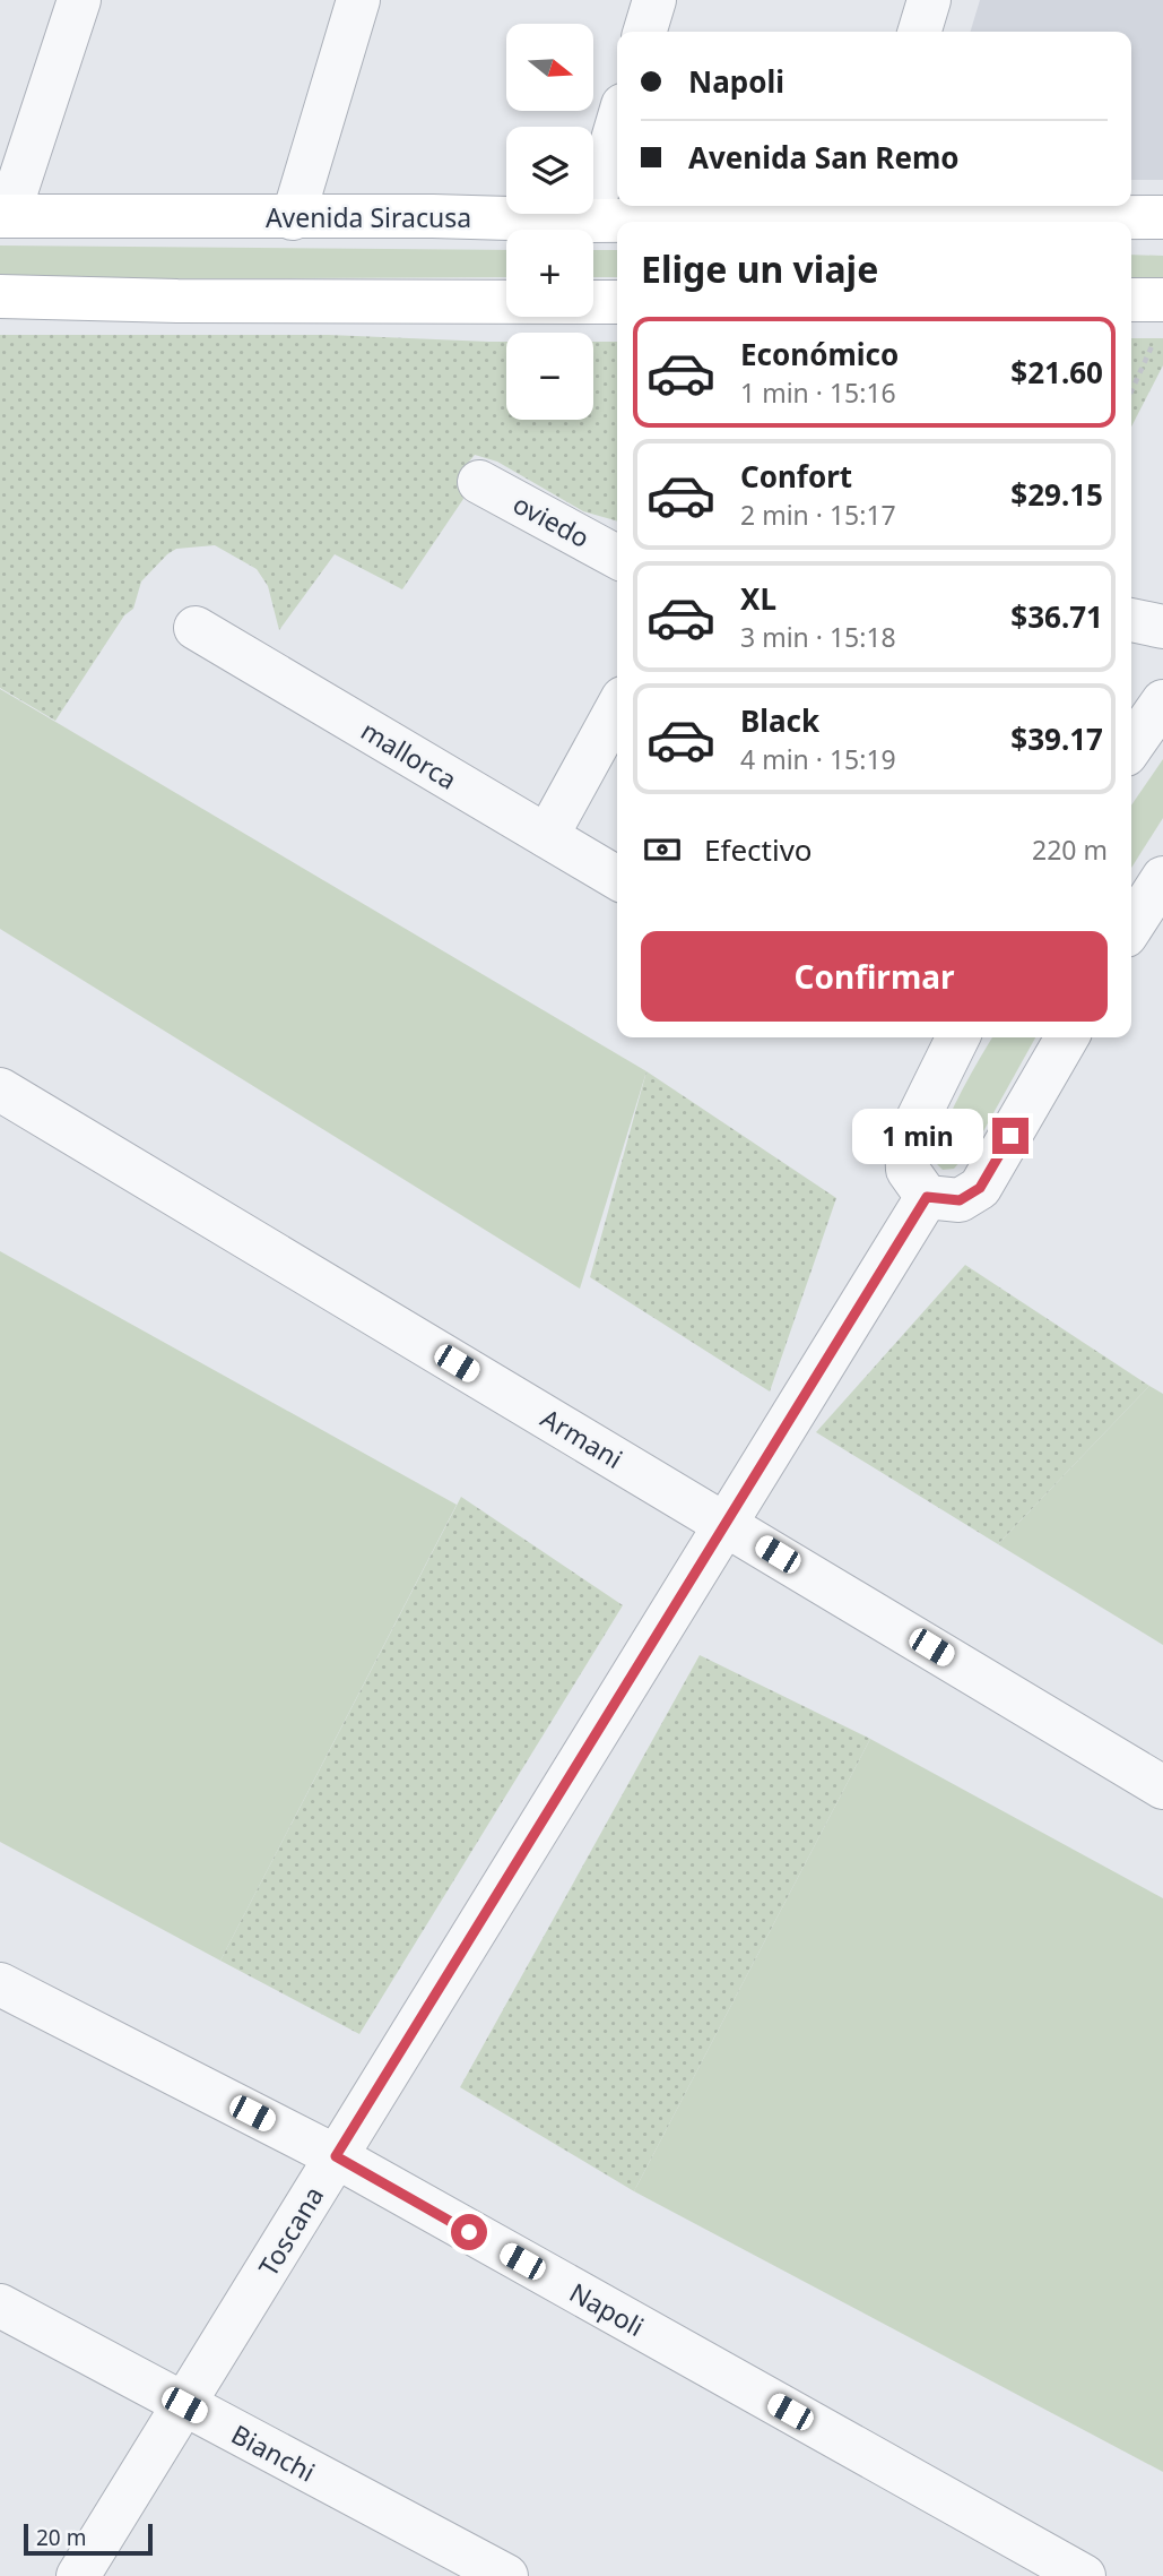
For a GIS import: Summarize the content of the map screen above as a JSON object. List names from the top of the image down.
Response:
{
  "streets": {
    "street": [
      "Avenida Siracusa",
      "oviedo",
      "mallorca",
      "Armani",
      "Toscana",
      "Napoli",
      "Bianchi"
    ]
  },
  "crossings": [
    ["Armani", "Toscana"],
    ["Toscana", "Napoli"],
    ["Toscana", "Bianchi"]
  ],
  "scale_bar": "20 m",
  "north": "right",
  "page": {
    "map_buttons": ["+", "−"],
    "banner": ["Napoli", "Avenida San Remo"],
    "heading": "Elige un viaje",
    "list": [
      {
        "name": "Económico",
        "note": "1 min · 15:16",
        "value": "$21.60"
      },
      {
        "name": "Confort",
        "note": "2 min · 15:17",
        "value": "$29.15"
      },
      {
        "name": "XL",
        "note": "3 min · 15:18",
        "value": "$36.71"
      },
      {
        "name": "Black",
        "note": "4 min · 15:19",
        "value": "$39.17"
      }
    ],
    "pay": ["Efectivo", "220 m"],
    "buttons": "Confirmar",
    "bubble": "1 min",
    "scale": "20 m"
  }
}
